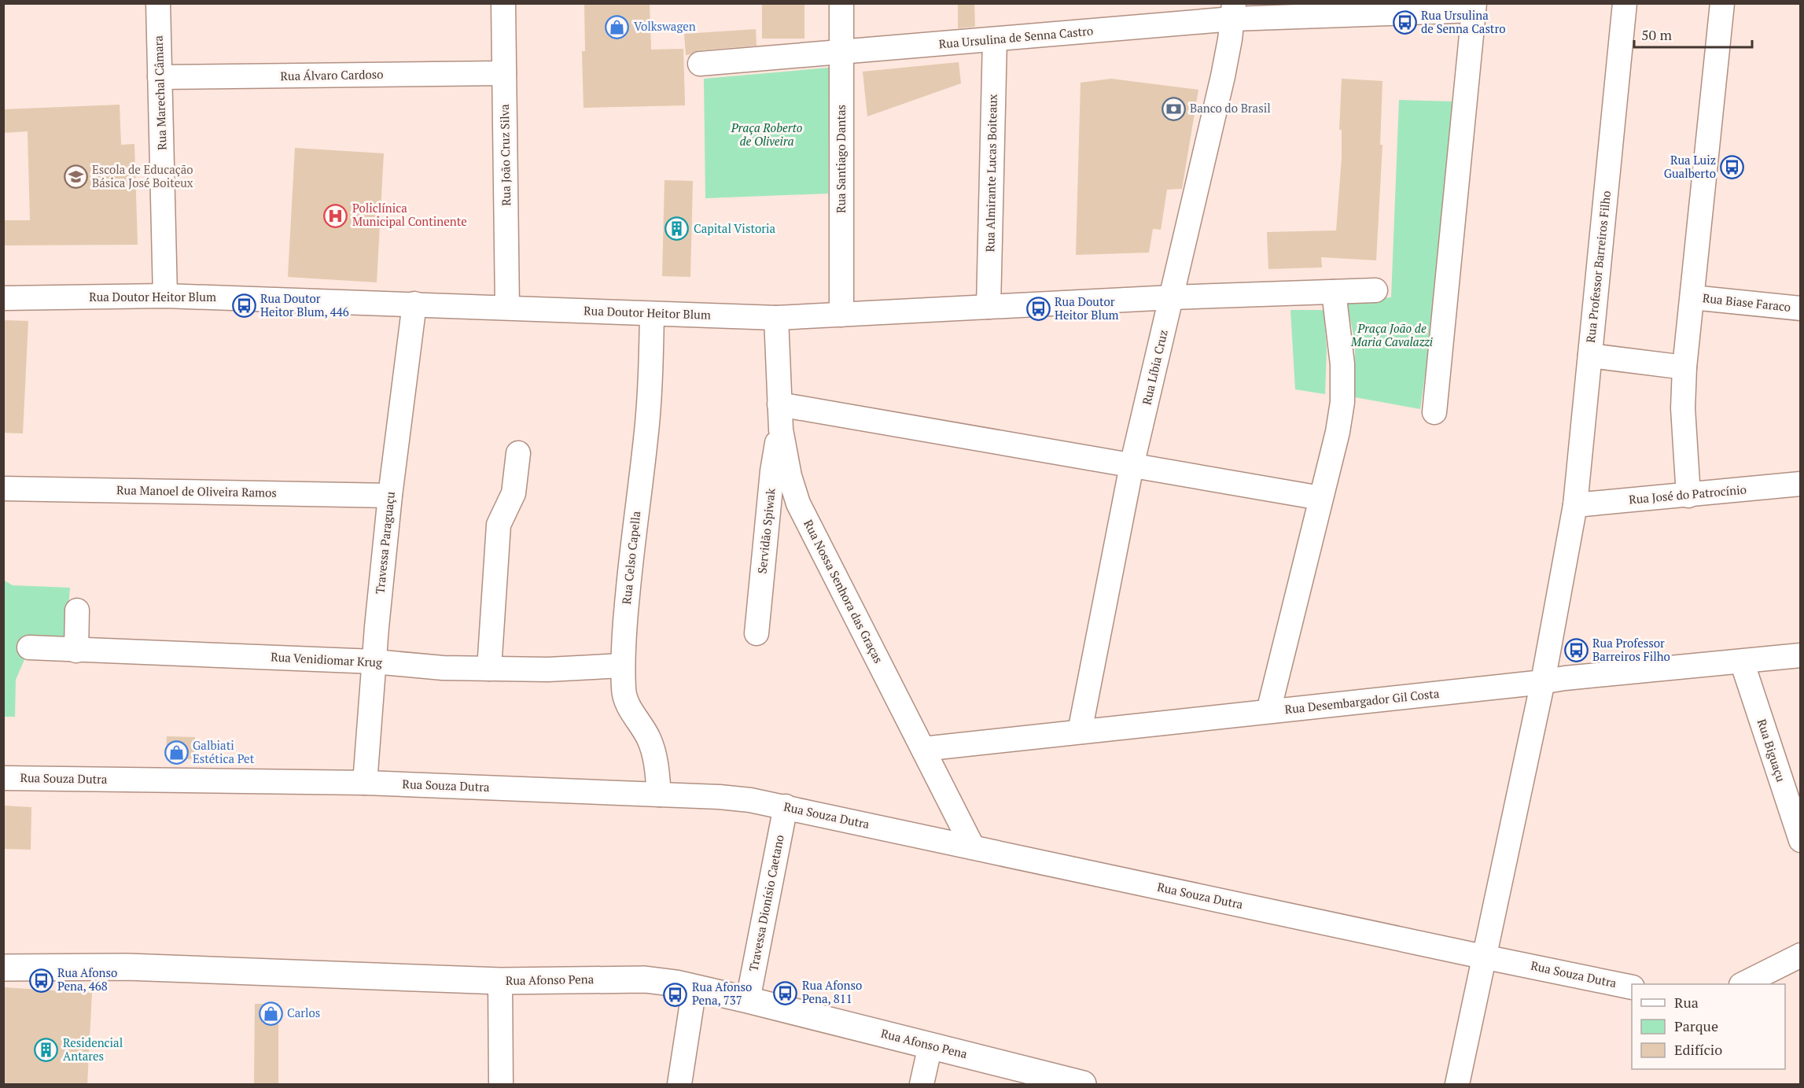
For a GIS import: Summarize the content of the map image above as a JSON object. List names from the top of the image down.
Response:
{
  "streets": {
    "main road": ["Rua Afonso Pena"],
    "street": [
      "Rua Ursulina de Senna Castro",
      "Rua Álvaro Cardoso",
      "Rua Marechal Câmara",
      "Rua João Cruz Silva",
      "Rua Santiago Dantas",
      "Rua Almirante Lucas Boiteaux",
      "Rua Professor Barreiros Filho",
      "Rua Doutor Heitor Blum",
      "Rua Biase Faraco",
      "Rua Líbia Cruz",
      "Rua Manoel de Oliveira Ramos",
      "Rua José do Patrocínio",
      "Servidão Spiwak",
      "Travessa Paraguaçu",
      "Rua Celso Capella",
      "Rua Nossa Senhora das Graças",
      "Rua Venidiomar Krug",
      "Rua Desembargador Gil Costa",
      "Rua Biguaçu",
      "Rua Souza Dutra",
      "Travessa Dionísio Caetano"
    ]
  },
  "crossings": [
    ["Rua Ursulina de Senna Castro", "Rua Santiago Dantas"],
    ["Rua Ursulina de Senna Castro", "Rua Almirante Lucas Boiteaux"],
    ["Rua Ursulina de Senna Castro", "Rua Líbia Cruz"],
    ["Rua Álvaro Cardoso", "Rua Marechal Câmara"],
    ["Rua Álvaro Cardoso", "Rua João Cruz Silva"],
    ["Rua Marechal Câmara", "Rua Doutor Heitor Blum"],
    ["Rua João Cruz Silva", "Rua Doutor Heitor Blum"],
    ["Rua Santiago Dantas", "Rua Doutor Heitor Blum"],
    ["Rua Almirante Lucas Boiteaux", "Rua Doutor Heitor Blum"],
    ["Rua Professor Barreiros Filho", "Rua José do Patrocínio"],
    ["Rua Professor Barreiros Filho", "Rua Desembargador Gil Costa"],
    ["Rua Professor Barreiros Filho", "Rua Souza Dutra"],
    ["Rua Doutor Heitor Blum", "Rua Líbia Cruz"],
    ["Rua Doutor Heitor Blum", "Travessa Paraguaçu"],
    ["Rua Doutor Heitor Blum", "Rua Celso Capella"],
    ["Rua Doutor Heitor Blum", "Rua Nossa Senhora das Graças"],
    ["Rua Líbia Cruz", "Rua Desembargador Gil Costa"],
    ["Rua Manoel de Oliveira Ramos", "Travessa Paraguaçu"],
    ["Servidão Spiwak", "Rua Nossa Senhora das Graças"],
    ["Travessa Paraguaçu", "Rua Venidiomar Krug"],
    ["Travessa Paraguaçu", "Rua Souza Dutra"],
    ["Rua Celso Capella", "Rua Venidiomar Krug"],
    ["Rua Celso Capella", "Rua Souza Dutra"],
    ["Rua Nossa Senhora das Graças", "Rua Desembargador Gil Costa"],
    ["Rua Nossa Senhora das Graças", "Rua Souza Dutra"],
    ["Rua Desembargador Gil Costa", "Rua Biguaçu"],
    ["Rua Souza Dutra", "Travessa Dionísio Caetano"],
    ["Travessa Dionísio Caetano", "Rua Afonso Pena"]
  ],
  "parks": ["Praça Roberto de Oliveira", "Praça João de Maria Cavalazzi"],
  "places": {
    "bus stop": [
      "Rua Ursulina de Senna Castro",
      "Rua Luiz Gualberto",
      "Rua Doutor Heitor Blum, 446",
      "Rua Doutor Heitor Blum",
      "Rua Professor Barreiros Filho",
      "Rua Afonso Pena, 468",
      "Rua Afonso Pena, 811",
      "Rua Afonso Pena, 737"
    ],
    "shop": ["Volkswagen", "Galbiati Estética Pet", "Carlos"],
    "bank": ["Banco do Brasil"],
    "school or university": ["Escola de Educação Básica José Boiteux"],
    "hospital": ["Policlínica Municipal Continente"],
    "building": ["Capital Vistoria", "Residencial Antares"]
  },
  "legend": ["Rua", "Parque", "Edifício"],
  "scale_bar": "50 m"
}
